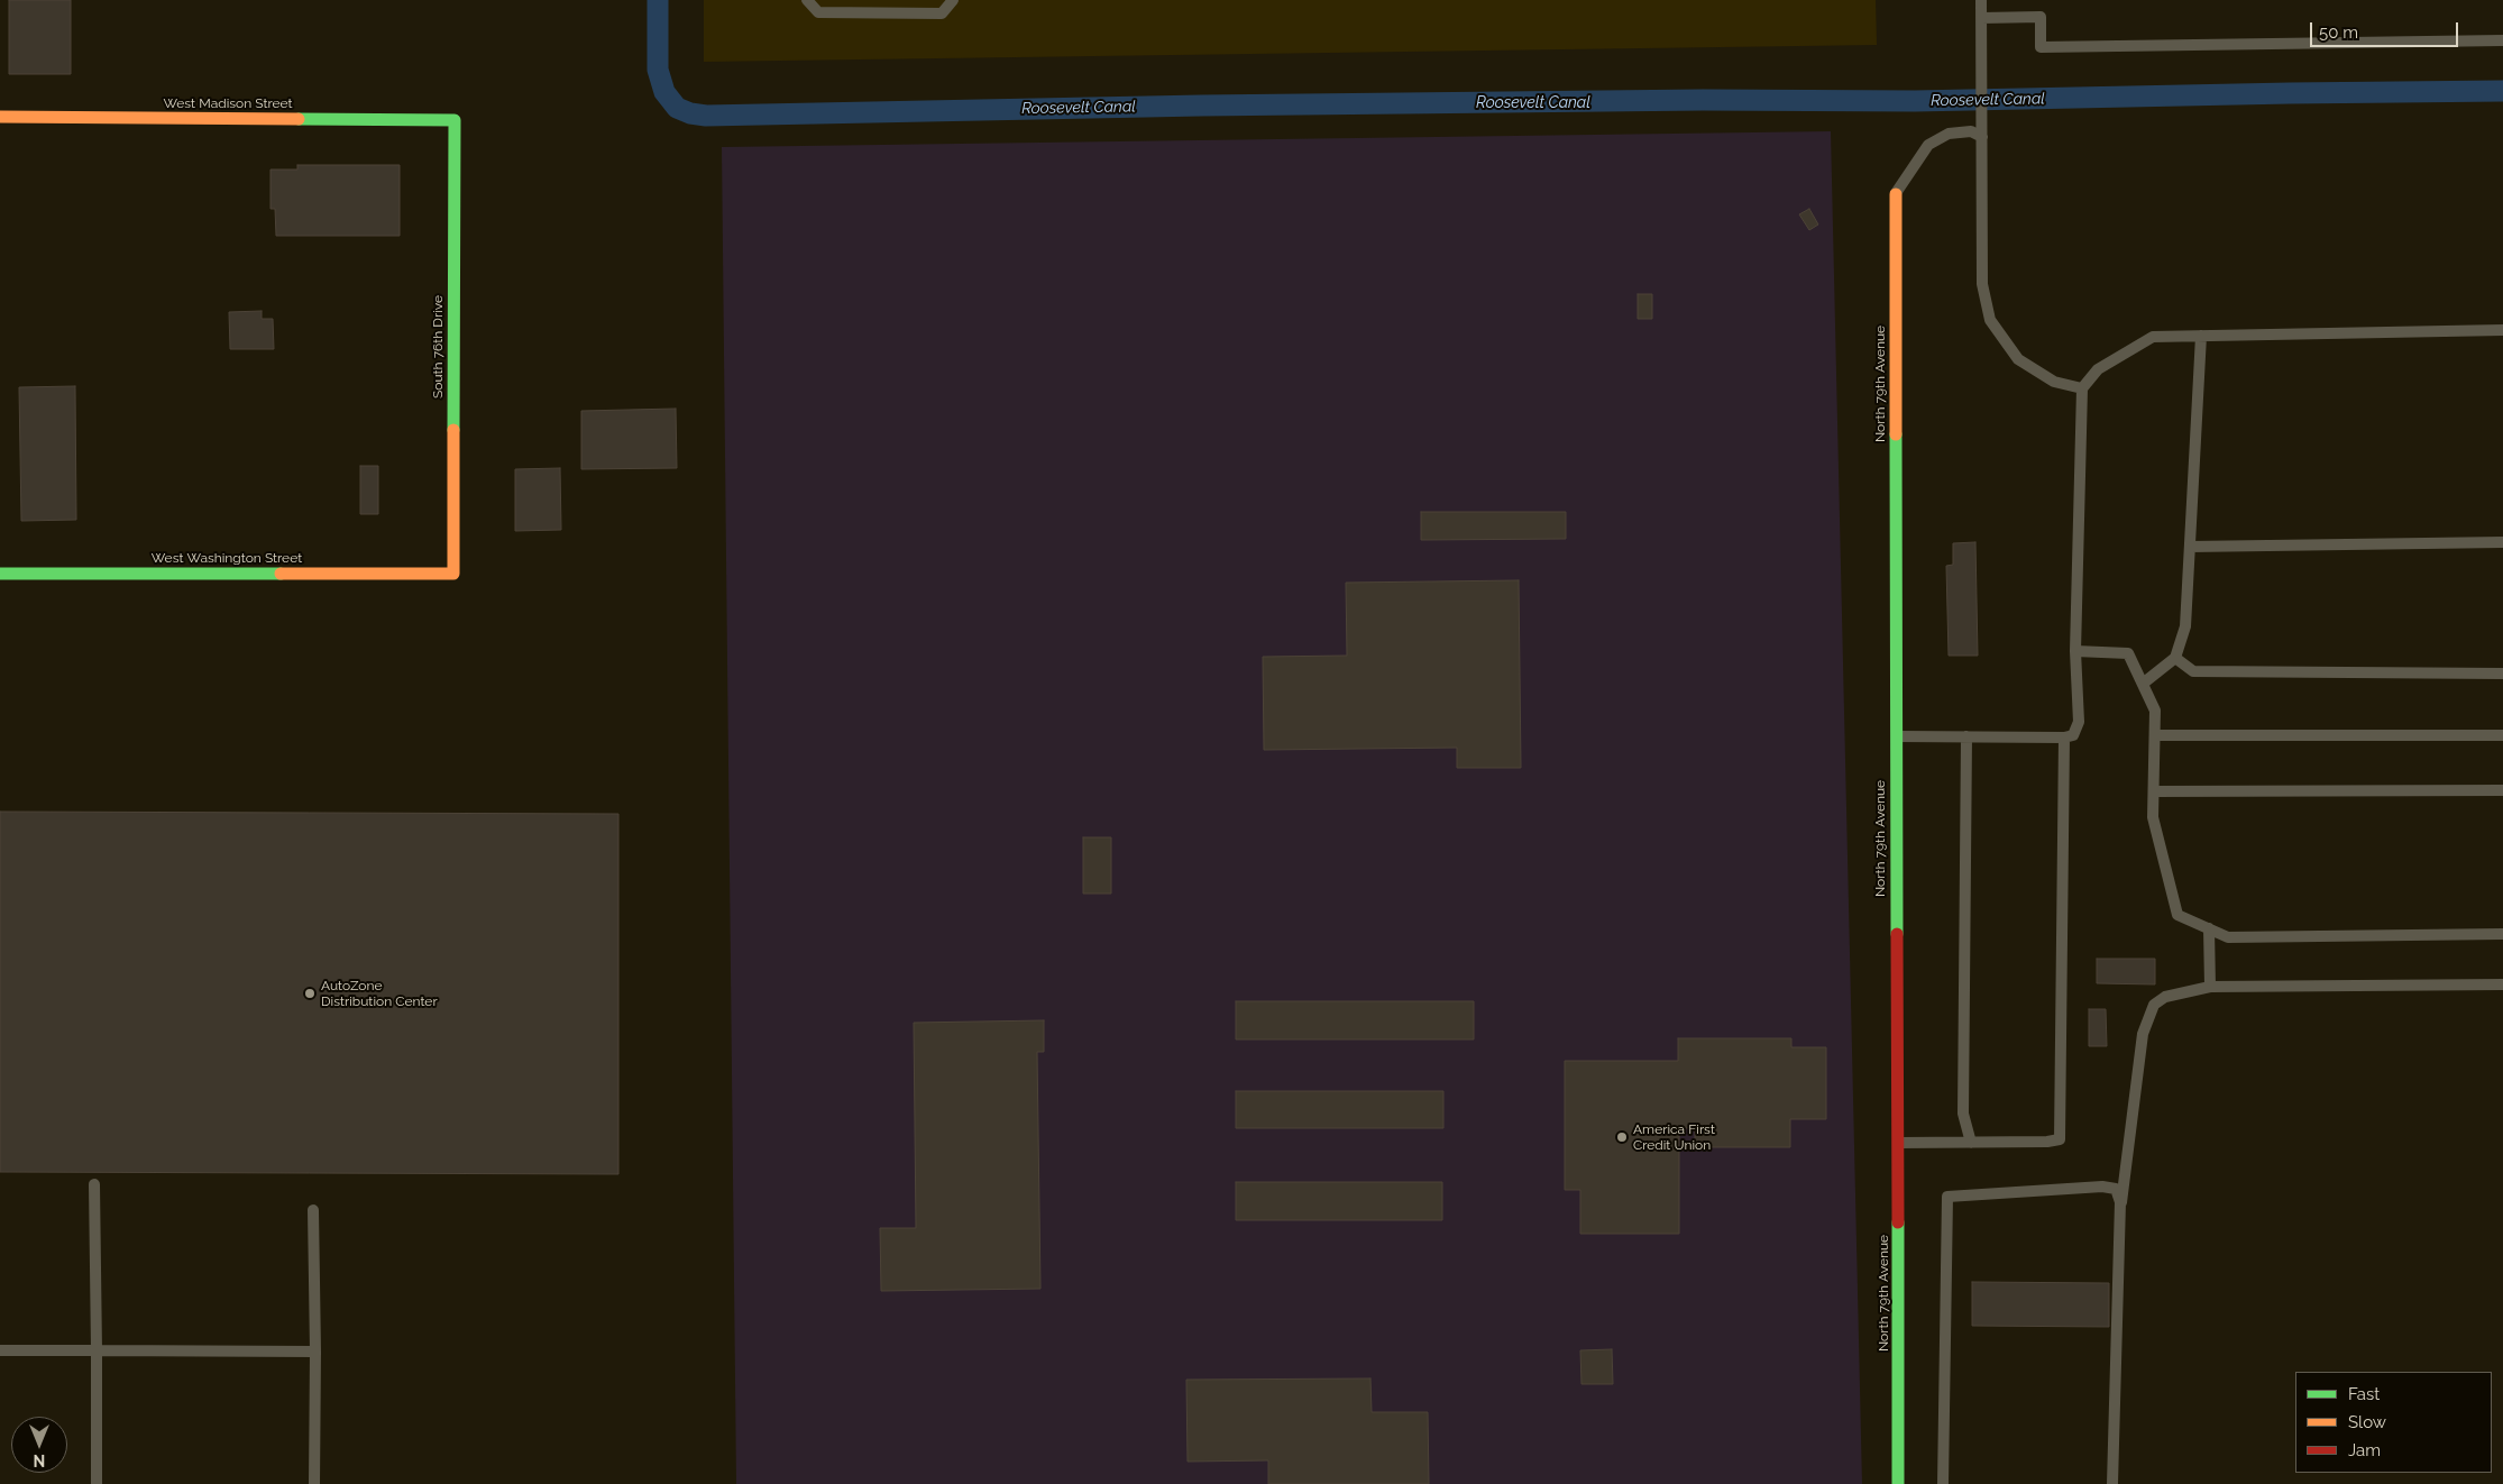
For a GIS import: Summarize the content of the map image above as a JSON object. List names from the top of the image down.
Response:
{
  "streets": {
    "street": [
      "West Madison Street",
      "South 76th Drive",
      "North 79th Avenue",
      "West Washington Street"
    ]
  },
  "crossings": [
    ["West Madison Street", "South 76th Drive"],
    ["South 76th Drive", "West Washington Street"]
  ],
  "water": ["Roosevelt Canal"],
  "places": ["AutoZone Distribution Center", "America First Credit Union"],
  "legend": ["Fast", "Slow", "Jam"],
  "scale_bar": "50 m",
  "north": "bottom"
}
